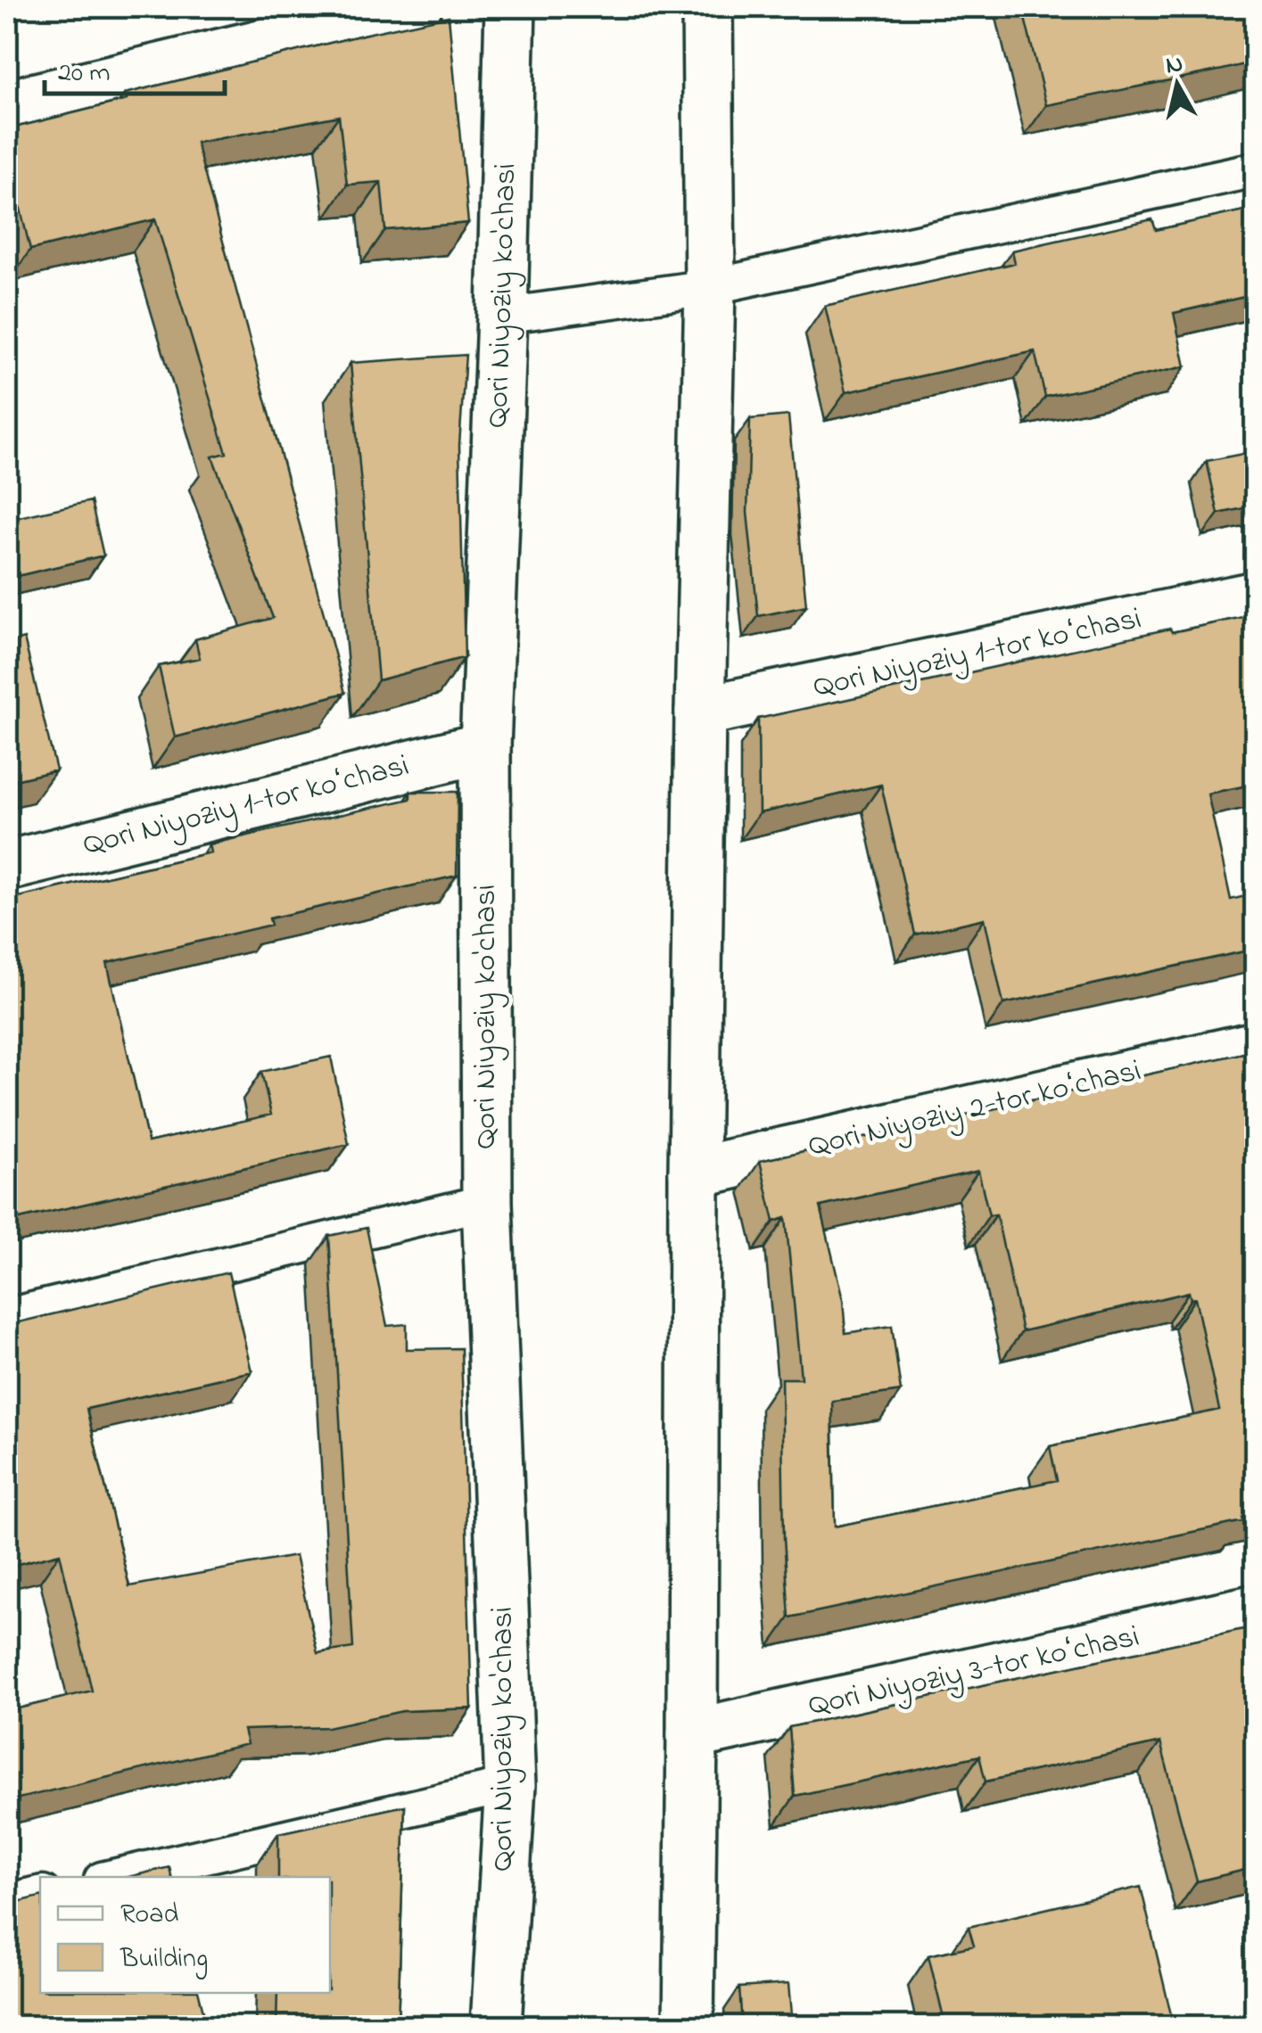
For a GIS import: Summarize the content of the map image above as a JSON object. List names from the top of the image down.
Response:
{
  "streets": {
    "street": [
      "Qori Niyoziy ko'chasi",
      "Qori Niyoziy 1-tor koʻchasi",
      "Qori Niyoziy 2-tor koʻchasi",
      "Qori Niyoziy 3-tor koʻchasi"
    ]
  },
  "crossings": [
    ["Qori Niyoziy ko'chasi", "Qori Niyoziy 1-tor koʻchasi"]
  ],
  "legend": ["Road", "Building"],
  "scale_bar": "20 m",
  "north": "top"
}
